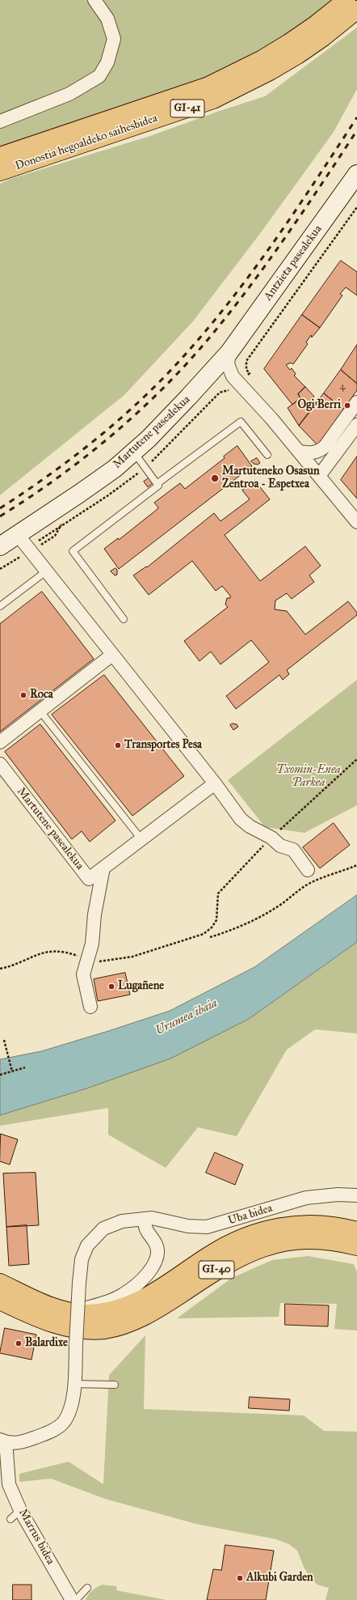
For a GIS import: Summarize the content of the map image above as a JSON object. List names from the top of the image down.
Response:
{
  "streets": {
    "main road": [
      "GI-41",
      "Donostia hegoaldeko saihesbidea",
      "Antzieta pasealekua",
      "Martutene pasealekua",
      "GI-40"
    ],
    "street": ["Uba bidea", "Marrus bidea"]
  },
  "crossings": [
    ["Antzieta pasealekua", "Martutene pasealekua"]
  ],
  "water": ["Urumea ibaia"],
  "parks": ["Txomin-Enea Parkea"],
  "places": [
    "Ogi Berri",
    "Martuteneko Osasun Zentroa - Espetxea",
    "Roca",
    "Transportes Pesa",
    "Lugañene",
    "Balardixe",
    "Alkubi Garden"
  ],
  "house_numbers": ["4"]
}
